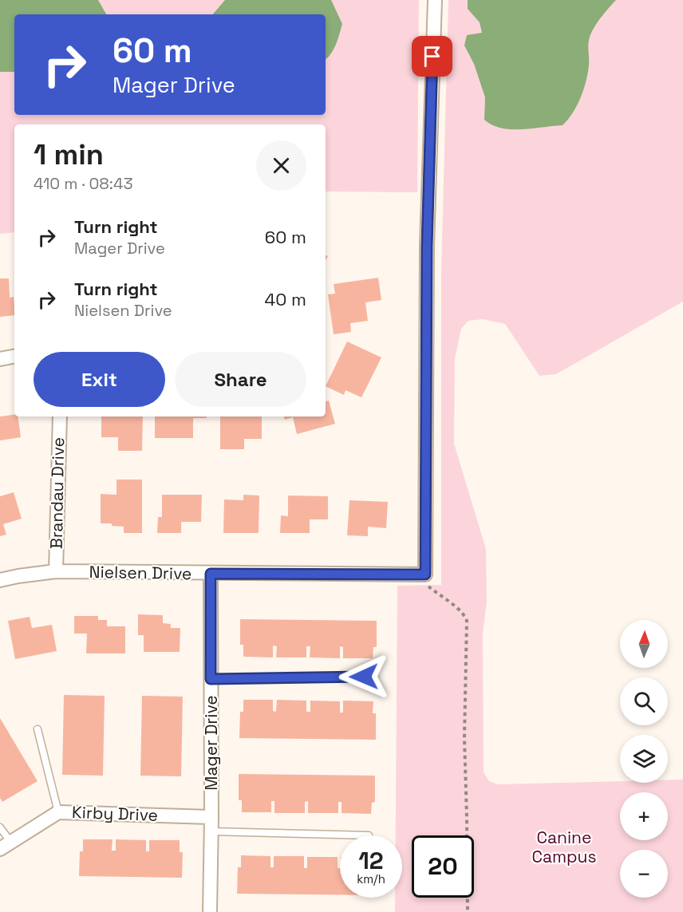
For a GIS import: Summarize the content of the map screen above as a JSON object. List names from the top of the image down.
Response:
{
  "streets": {
    "street": [
      "Brandau Drive",
      "Nielsen Drive",
      "Mager Drive",
      "Kirby Drive"
    ]
  },
  "crossings": [
    ["Brandau Drive", "Nielsen Drive"],
    ["Nielsen Drive", "Mager Drive"],
    ["Mager Drive", "Kirby Drive"]
  ],
  "parks": ["Canine Campus"],
  "north": "top",
  "page": {
    "turn": ["60 m", "Mager Drive"],
    "heading": ["1 min", "410 m · 08:43"],
    "list": [
      {
        "name": "Turn right",
        "note": "Mager Drive",
        "value": "60 m"
      },
      {
        "name": "Turn right",
        "note": "Nielsen Drive",
        "value": "40 m"
      }
    ],
    "buttons": ["Exit", "Share"],
    "map_buttons": ["+", "−"],
    "speed": "12 km/h",
    "limit": "20"
  }
}
